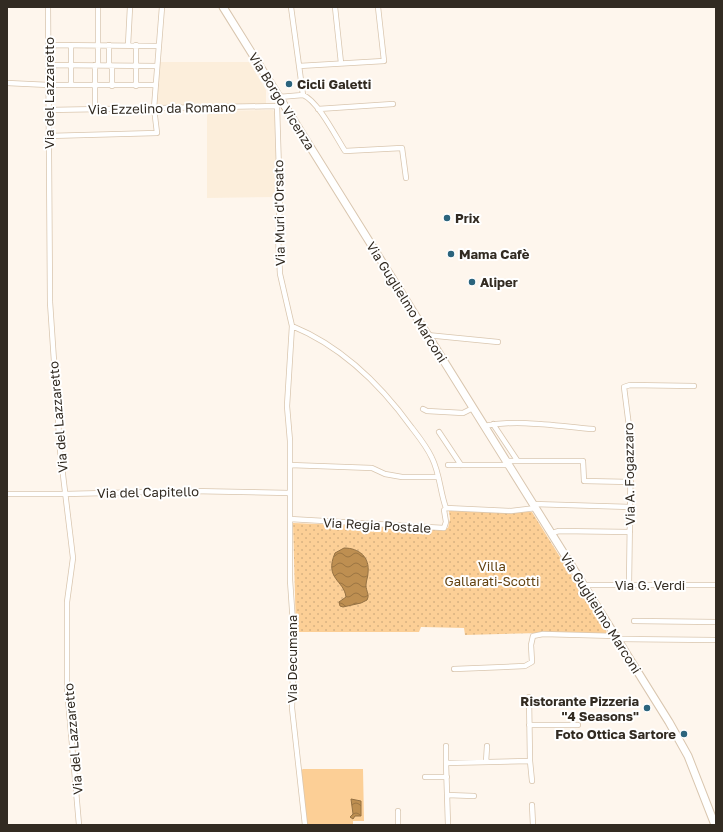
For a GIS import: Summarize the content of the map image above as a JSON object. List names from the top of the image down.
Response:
{
  "streets": {
    "street": [
      "Via del Lazzaretto",
      "Via Borgo Vicenza",
      "Via Ezzelino da Romano",
      "Via Muri d'Orsato",
      "Via Guglielmo Marconi",
      "Via A. Fogazzaro",
      "Via del Capitello",
      "Via Regia Postale",
      "Via G. Verdi",
      "Via Decumana"
    ]
  },
  "crossings": [
    ["Via del Lazzaretto", "Via Ezzelino da Romano"],
    ["Via del Lazzaretto", "Via del Capitello"],
    ["Via Borgo Vicenza", "Via Ezzelino da Romano"],
    ["Via Borgo Vicenza", "Via Muri d'Orsato"],
    ["Via Borgo Vicenza", "Via Guglielmo Marconi"],
    ["Via Ezzelino da Romano", "Via Muri d'Orsato"],
    ["Via Muri d'Orsato", "Via Regia Postale"],
    ["Via Muri d'Orsato", "Via Decumana"],
    ["Via Guglielmo Marconi", "Via Regia Postale"],
    ["Via Guglielmo Marconi", "Via G. Verdi"],
    ["Via A. Fogazzaro", "Via Regia Postale"],
    ["Via A. Fogazzaro", "Via G. Verdi"],
    ["Via del Capitello", "Via Decumana"],
    ["Via Regia Postale", "Via Decumana"]
  ],
  "parks": ["Villa Gallarati-Scotti"],
  "places": [
    "Cicli Galetti",
    "Prix",
    "Mama Cafè",
    "Aliper",
    "Ristorante Pizzeria \"4 Seasons\"",
    "Foto Ottica Sartore"
  ]
}
